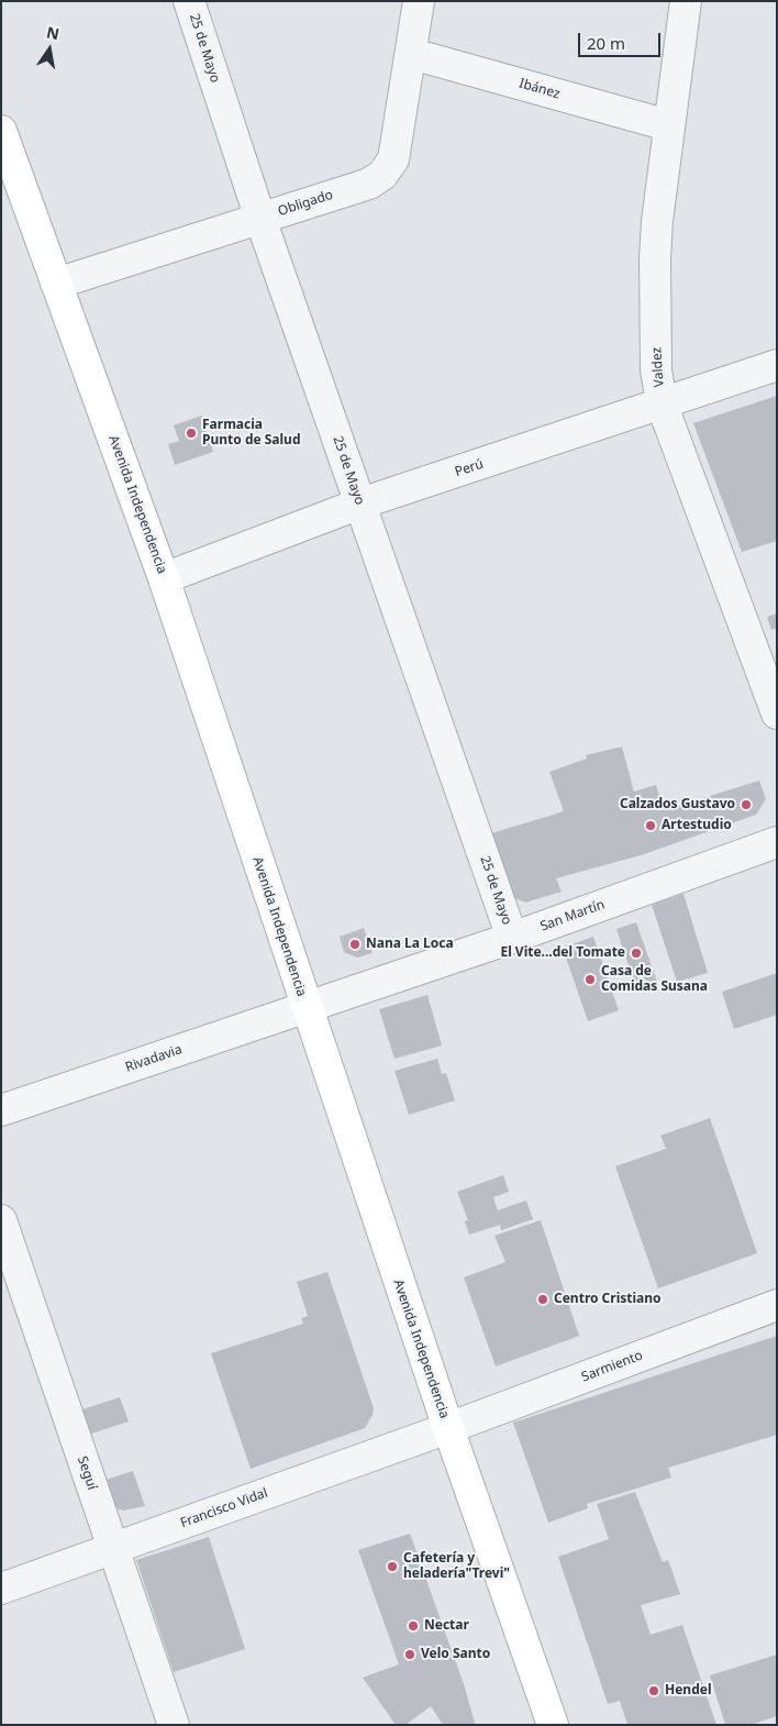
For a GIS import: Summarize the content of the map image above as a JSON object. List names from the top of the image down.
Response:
{
  "streets": {
    "main road": ["Avenida Independencia"],
    "street": [
      "25 de Mayo",
      "Ibánez",
      "Obligado",
      "Valdez",
      "Perú",
      "San Martín",
      "Rivadavia",
      "Sarmiento",
      "Seguí",
      "Francisco Vidal"
    ]
  },
  "crossings": [
    ["25 de Mayo", "Obligado"],
    ["25 de Mayo", "Perú"],
    ["25 de Mayo", "San Martín"],
    ["Ibánez", "Obligado"],
    ["Ibánez", "Valdez"],
    ["Obligado", "Avenida Independencia"],
    ["Valdez", "Perú"],
    ["Perú", "Avenida Independencia"],
    ["Avenida Independencia", "San Martín"],
    ["Avenida Independencia", "Rivadavia"],
    ["Avenida Independencia", "Sarmiento"],
    ["Avenida Independencia", "Francisco Vidal"],
    ["San Martín", "Rivadavia"],
    ["Sarmiento", "Francisco Vidal"],
    ["Seguí", "Francisco Vidal"]
  ],
  "places": [
    "Farmacia Punto de Salud",
    "Calzados Gustavo",
    "Artestudio",
    "Nana La Loca",
    "El Vite...del Tomate",
    "Casa de Comidas Susana",
    "Centro Cristiano",
    "Cafetería y heladería\"Trevi\"",
    "Nectar",
    "Velo Santo",
    "Hendel"
  ],
  "scale_bar": "20 m",
  "north": "top"
}
